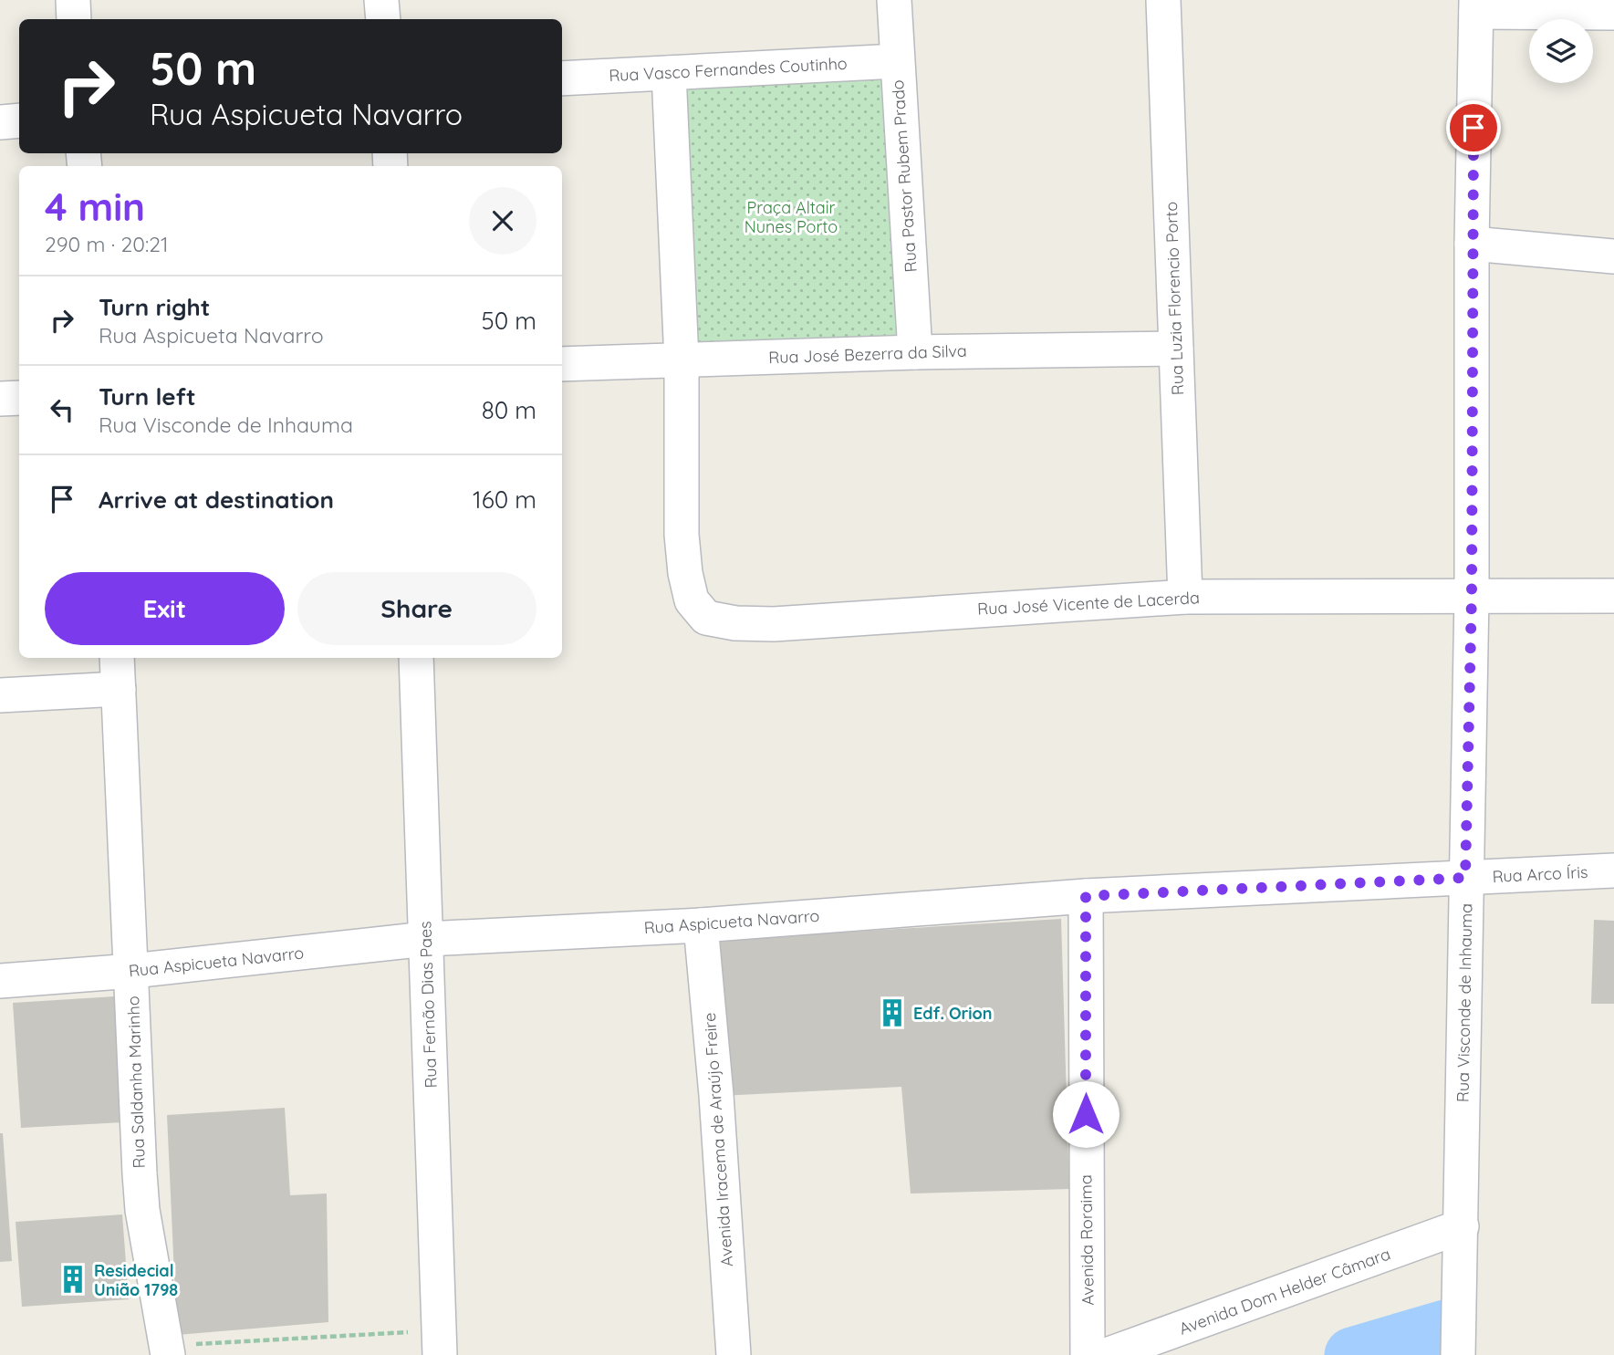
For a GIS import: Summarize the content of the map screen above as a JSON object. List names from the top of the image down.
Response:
{
  "streets": {
    "street": [
      "Rua Vasco Fernandes Coutinho",
      "Rua Pastor Rubem Prado",
      "Rua Luzia Florencio Porto",
      "Rua José Bezerra da Silva",
      "Rua José Vicente de Lacerda",
      "Rua Arco Íris",
      "Rua Aspicueta Navarro",
      "Rua Visconde de Inhauma",
      "Rua Fernão Dias Paes",
      "Rua Saldanha Marinho",
      "Avenida Iracema de Araújo Freire",
      "Avenida Roraima",
      "Avenida Dom Helder Câmara"
    ]
  },
  "crossings": [
    ["Rua Vasco Fernandes Coutinho", "Rua Pastor Rubem Prado"],
    ["Rua Pastor Rubem Prado", "Rua José Bezerra da Silva"],
    ["Rua Luzia Florencio Porto", "Rua José Bezerra da Silva"],
    ["Rua Luzia Florencio Porto", "Rua José Vicente de Lacerda"],
    ["Rua José Bezerra da Silva", "Rua José Vicente de Lacerda"],
    ["Rua José Vicente de Lacerda", "Rua Visconde de Inhauma"],
    ["Rua Arco Íris", "Rua Aspicueta Navarro"],
    ["Rua Arco Íris", "Rua Visconde de Inhauma"],
    ["Rua Aspicueta Navarro", "Rua Visconde de Inhauma"],
    ["Rua Aspicueta Navarro", "Rua Fernão Dias Paes"],
    ["Rua Aspicueta Navarro", "Rua Saldanha Marinho"],
    ["Rua Aspicueta Navarro", "Avenida Iracema de Araújo Freire"],
    ["Rua Aspicueta Navarro", "Avenida Roraima"],
    ["Rua Visconde de Inhauma", "Avenida Dom Helder Câmara"]
  ],
  "parks": ["Praça Altair Nunes Porto"],
  "places": {
    "building": ["Edf. Orion", "Residecial União 1798"]
  },
  "page": {
    "turn": ["50 m", "Rua Aspicueta Navarro"],
    "heading": ["4 min", "290 m · 20:21"],
    "list": [
      {
        "name": "Turn right",
        "note": "Rua Aspicueta Navarro",
        "value": "50 m"
      },
      {
        "name": "Turn left",
        "note": "Rua Visconde de Inhauma",
        "value": "80 m"
      },
      {
        "name": "Arrive at destination",
        "value": "160 m"
      }
    ],
    "buttons": ["Exit", "Share"]
  }
}
